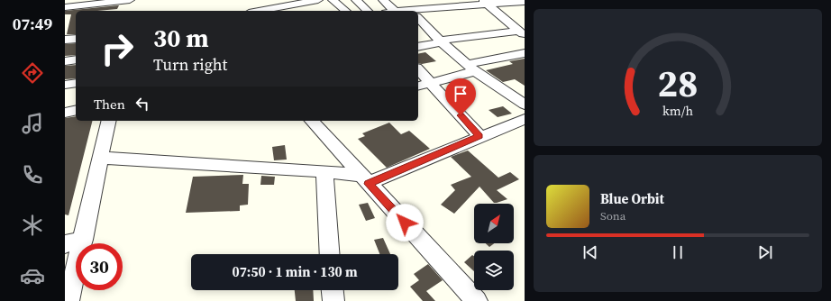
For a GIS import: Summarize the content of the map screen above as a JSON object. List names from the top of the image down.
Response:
{
  "north": "top right",
  "page": {
    "tabs": "07:49",
    "turn": ["30 m", "Turn right"],
    "then": "Then",
    "song": ["Blue Orbit", "Sona"],
    "limit": "30",
    "trip": "07:50 · 1 min · 130 m",
    "gauge": ["28", "km/h"]
  }
}
